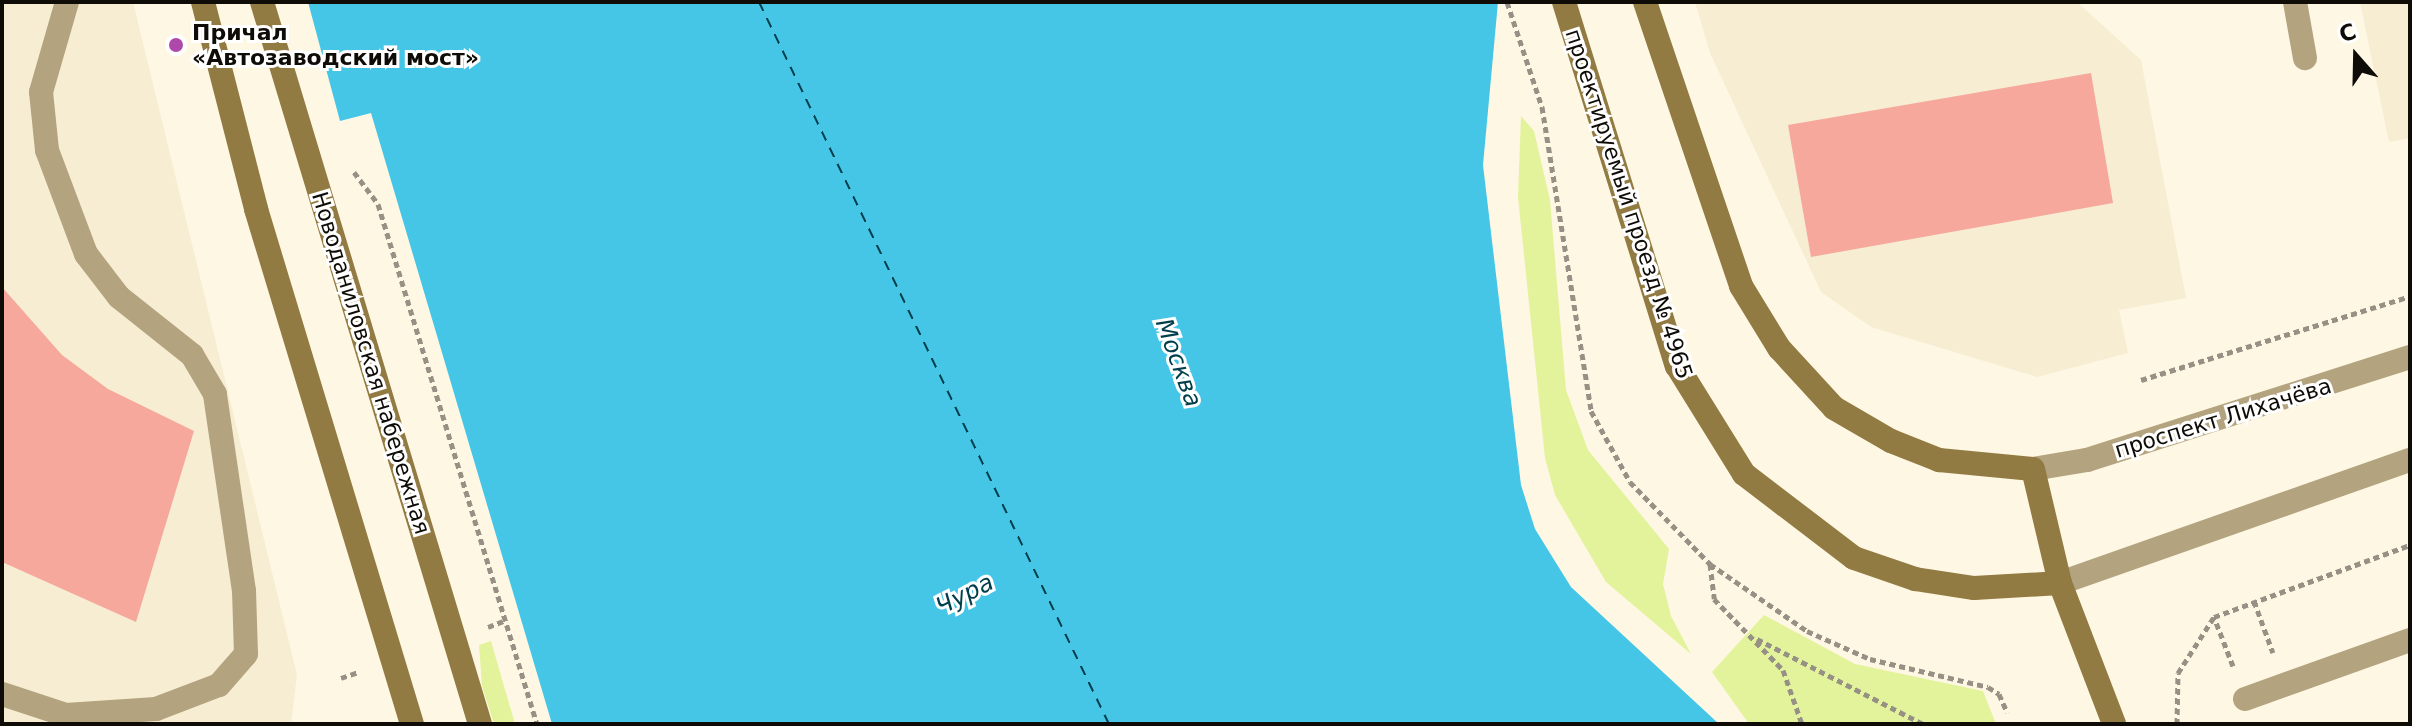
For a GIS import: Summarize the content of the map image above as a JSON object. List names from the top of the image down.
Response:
{
  "streets": {
    "main road": ["проектируемый проезд № 4965", "Новоданиловская набережная"],
    "street": ["проспект Лихачёва"]
  },
  "water": ["Москва", "Чура"],
  "places": ["Причал «Автозаводский мост»"],
  "north": "top"
}
